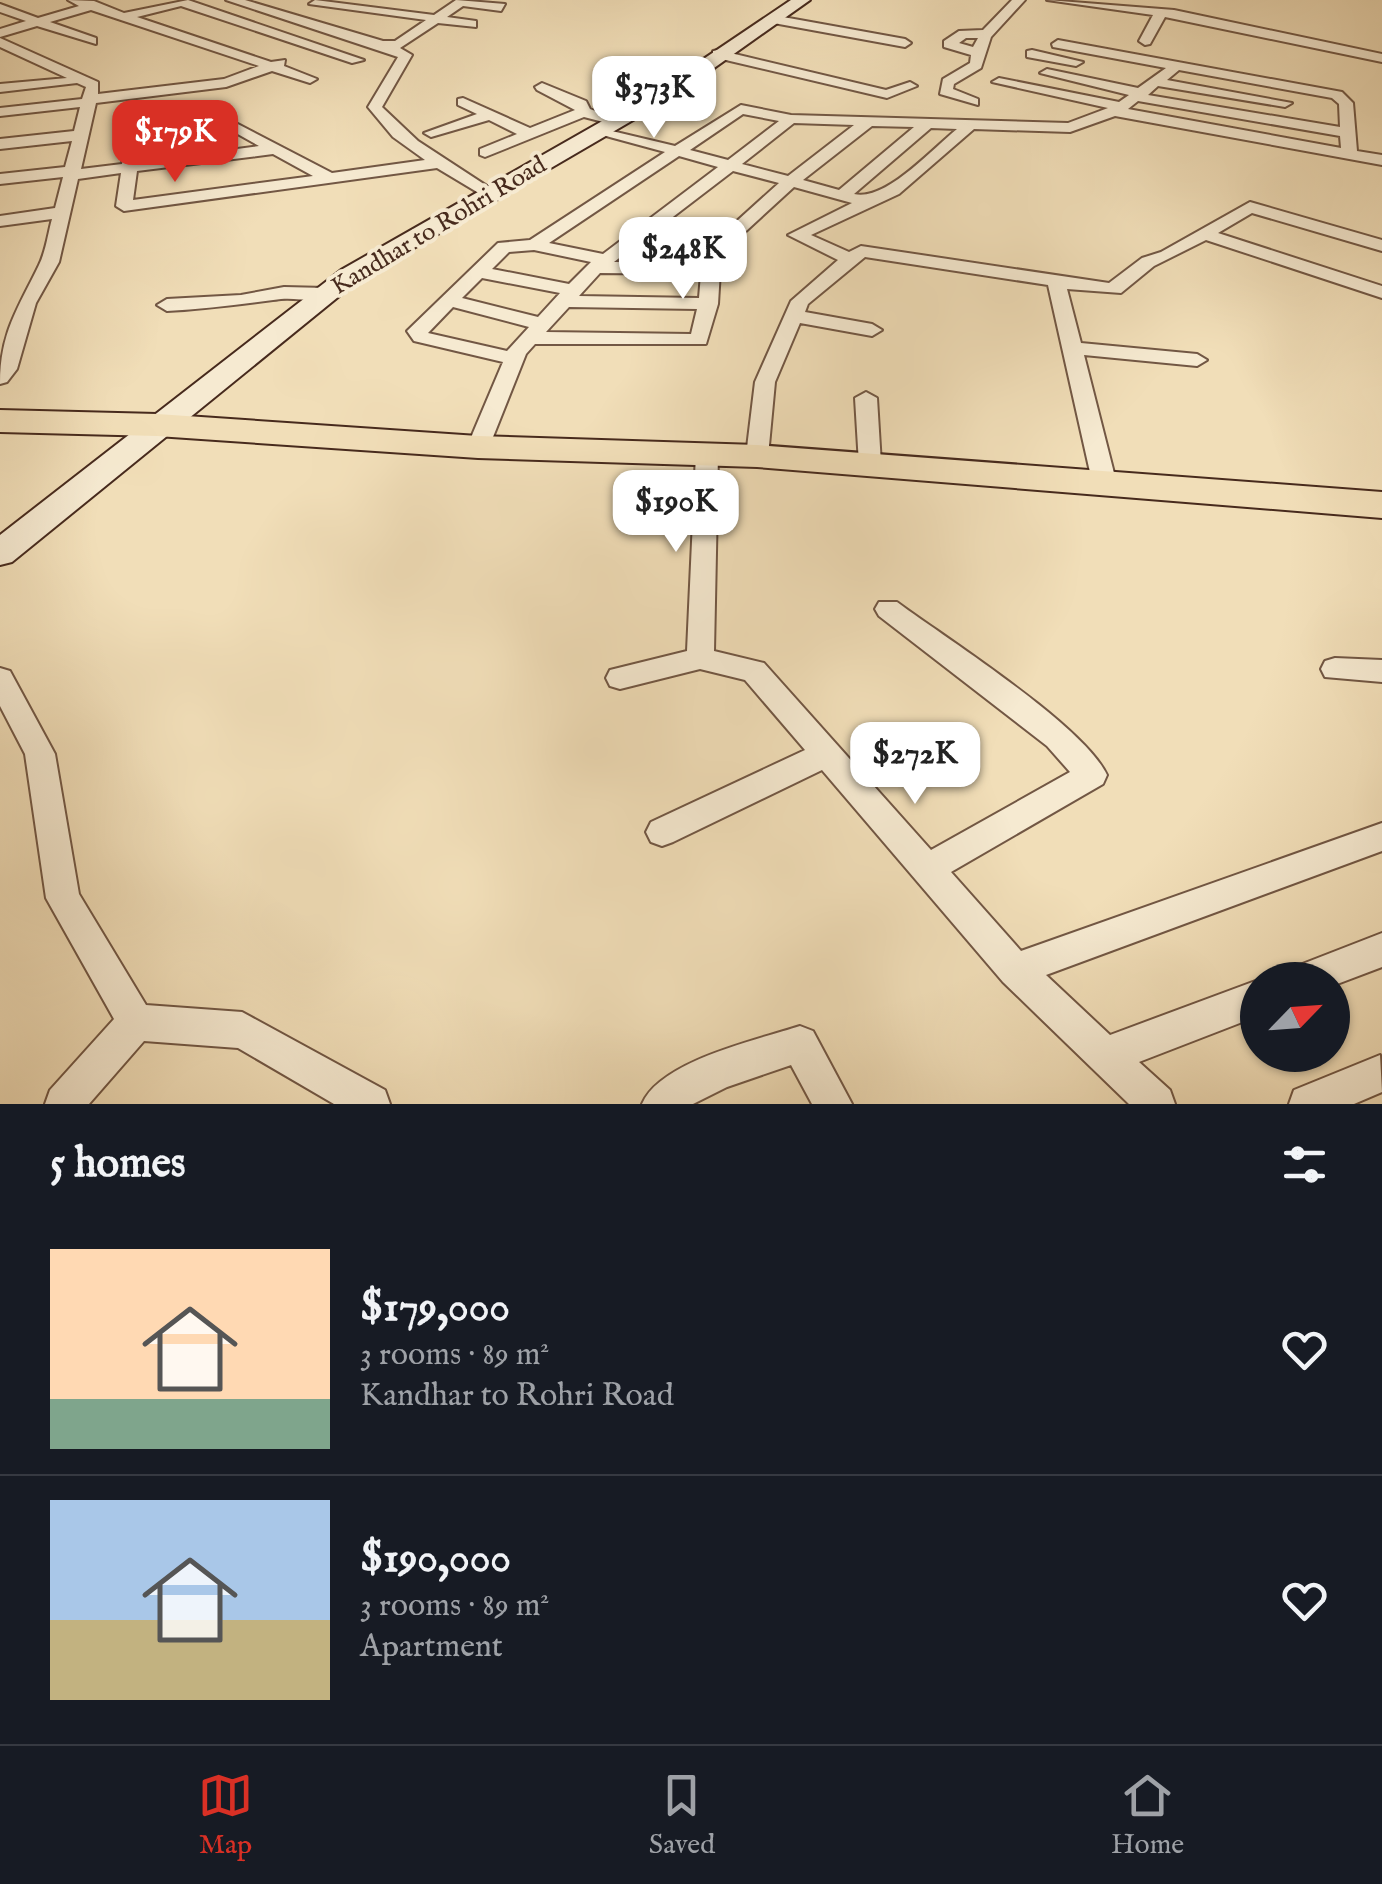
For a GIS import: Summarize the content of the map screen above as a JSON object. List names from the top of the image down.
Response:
{
  "streets": {
    "street": ["Kandhar to Rohri Road"]
  },
  "north": "top right",
  "page": {
    "price": [
      "$373K",
      "$179K",
      "$248K",
      "$190K",
      "$272K"
    ],
    "heading": "5 homes",
    "list": [
      {
        "name": "$179,000",
        "note": "3 rooms · 89 m² · Kandhar to Rohri Road"
      },
      {
        "name": "$190,000",
        "note": "3 rooms · 89 m² · Apartment"
      }
    ],
    "tabs": ["Map", "Saved", "Home"]
  }
}
